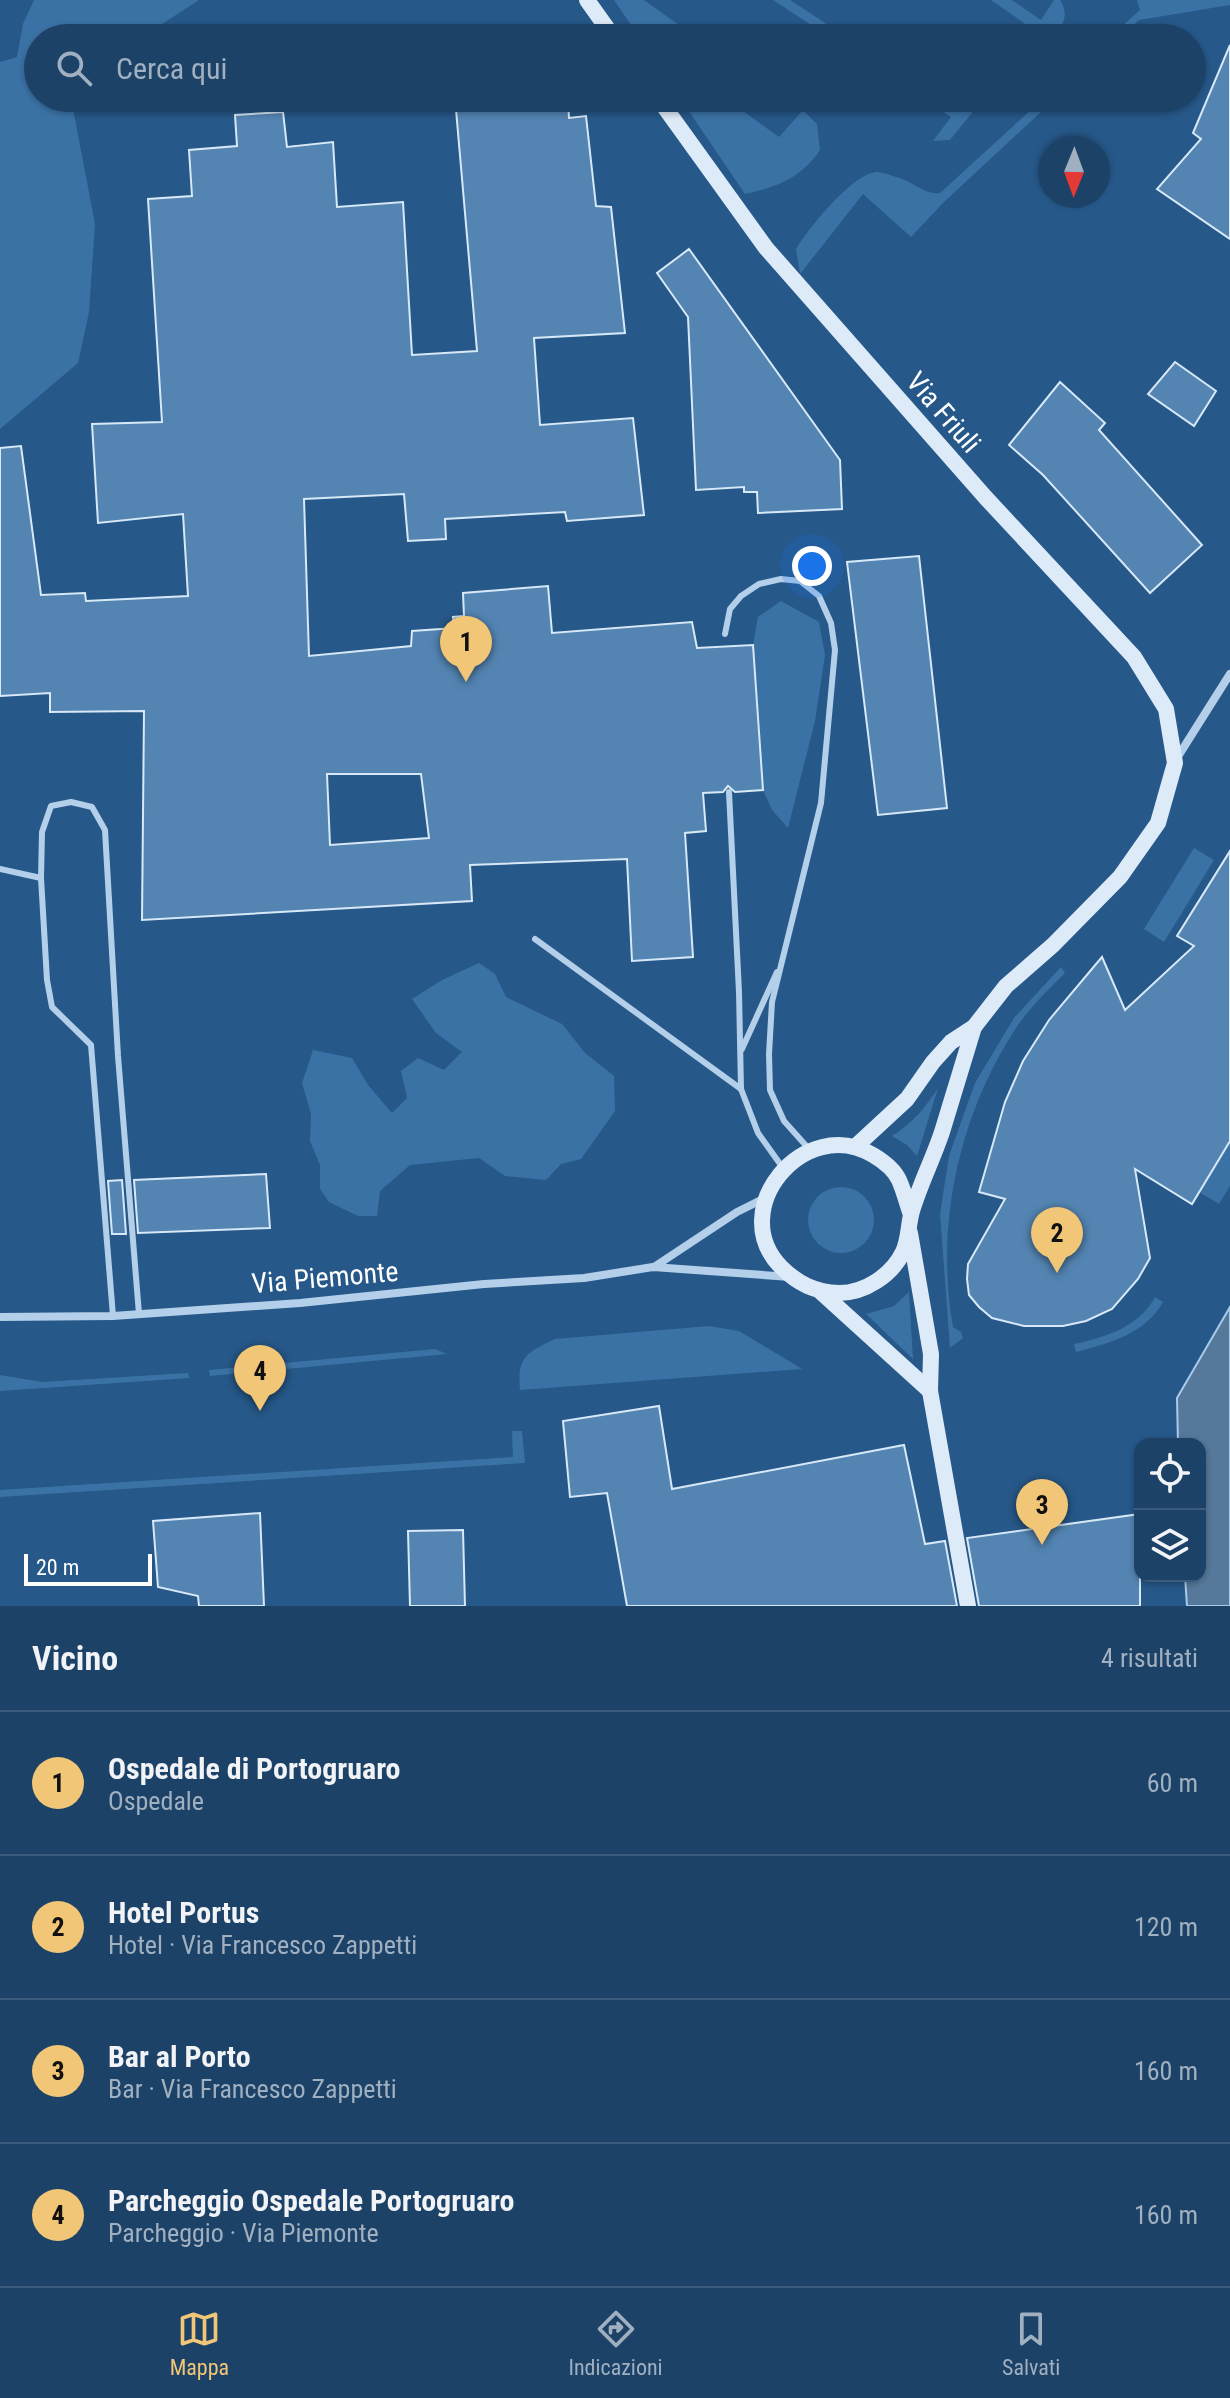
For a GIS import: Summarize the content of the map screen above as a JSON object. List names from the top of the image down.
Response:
{
  "streets": {
    "street": ["Via Friuli", "Via Piemonte"]
  },
  "scale_bar": "20 m",
  "north": "bottom",
  "page": {
    "search": "Cerca qui",
    "pins": [
      "1",
      "2",
      "4",
      "3"
    ],
    "scale": "20 m",
    "heading": ["Vicino", "4 risultati"],
    "list": [
      {
        "mark": "1",
        "name": "Ospedale di Portogruaro",
        "note": "Ospedale",
        "value": "60 m"
      },
      {
        "mark": "2",
        "name": "Hotel Portus",
        "note": "Hotel · Via Francesco Zappetti",
        "value": "120 m"
      },
      {
        "mark": "3",
        "name": "Bar al Porto",
        "note": "Bar · Via Francesco Zappetti",
        "value": "160 m"
      },
      {
        "mark": "4",
        "name": "Parcheggio Ospedale Portogruaro",
        "note": "Parcheggio · Via Piemonte",
        "value": "160 m"
      }
    ],
    "nav": ["Mappa", "Indicazioni", "Salvati"]
  }
}
